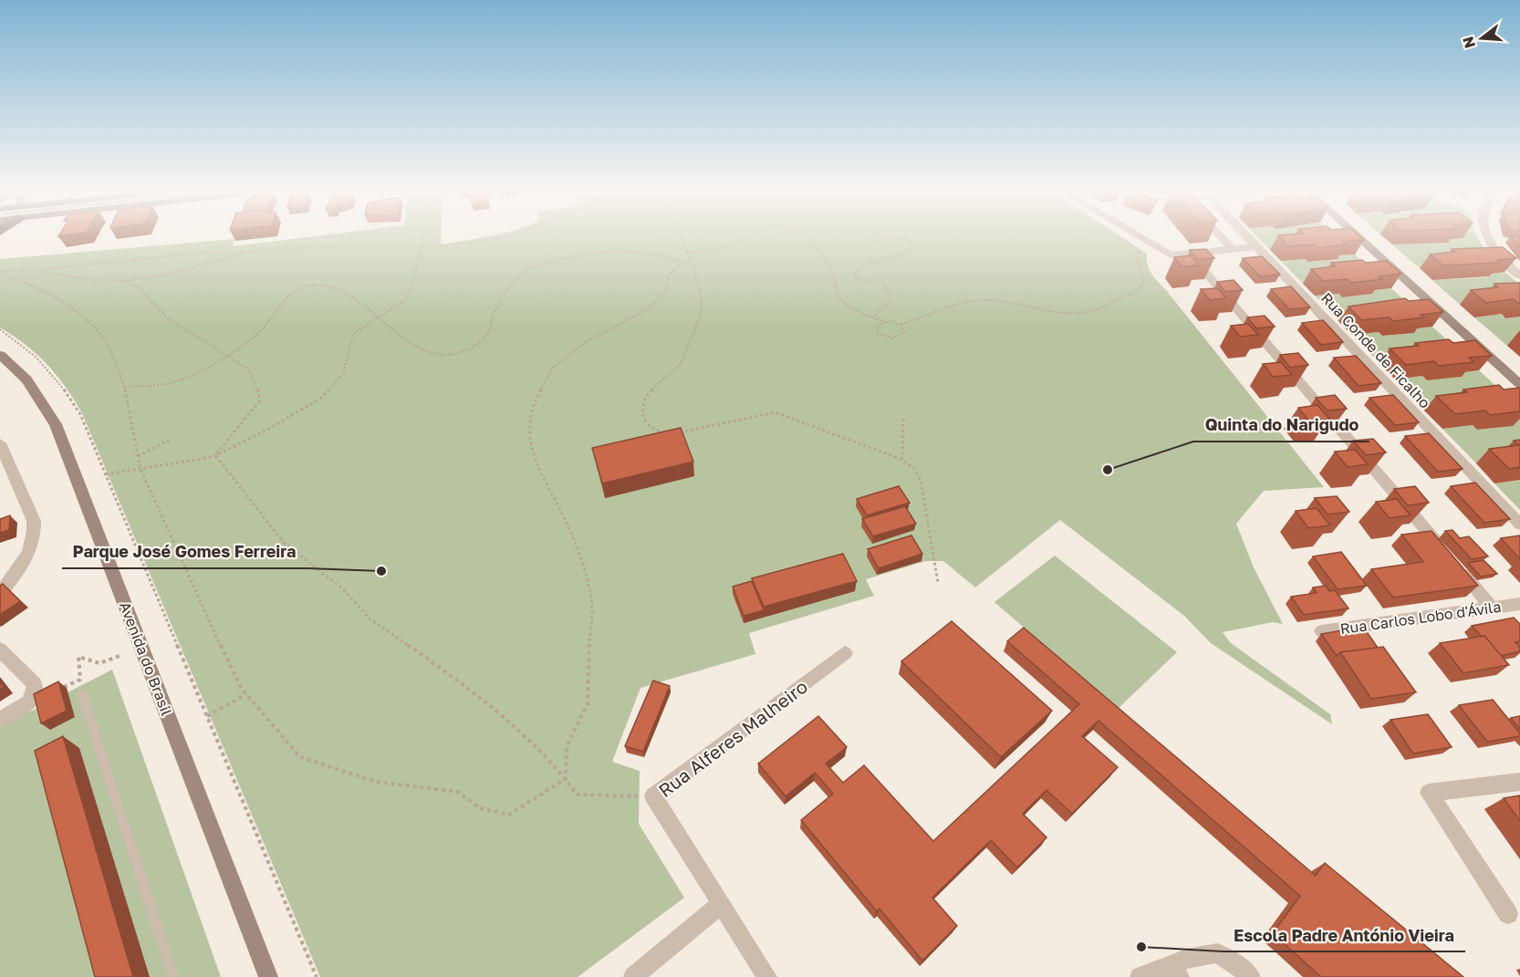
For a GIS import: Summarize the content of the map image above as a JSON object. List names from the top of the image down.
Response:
{
  "streets": {
    "main road": ["Avenida do Brasil"],
    "street": ["Rua Conde de Ficalho", "Rua Carlos Lobo d'Ávila", "Rua Alferes Malheiro"]
  },
  "places": ["Quinta do Narigudo", "Parque José Gomes Ferreira", "Escola Padre António Vieira"],
  "north": "left"
}
